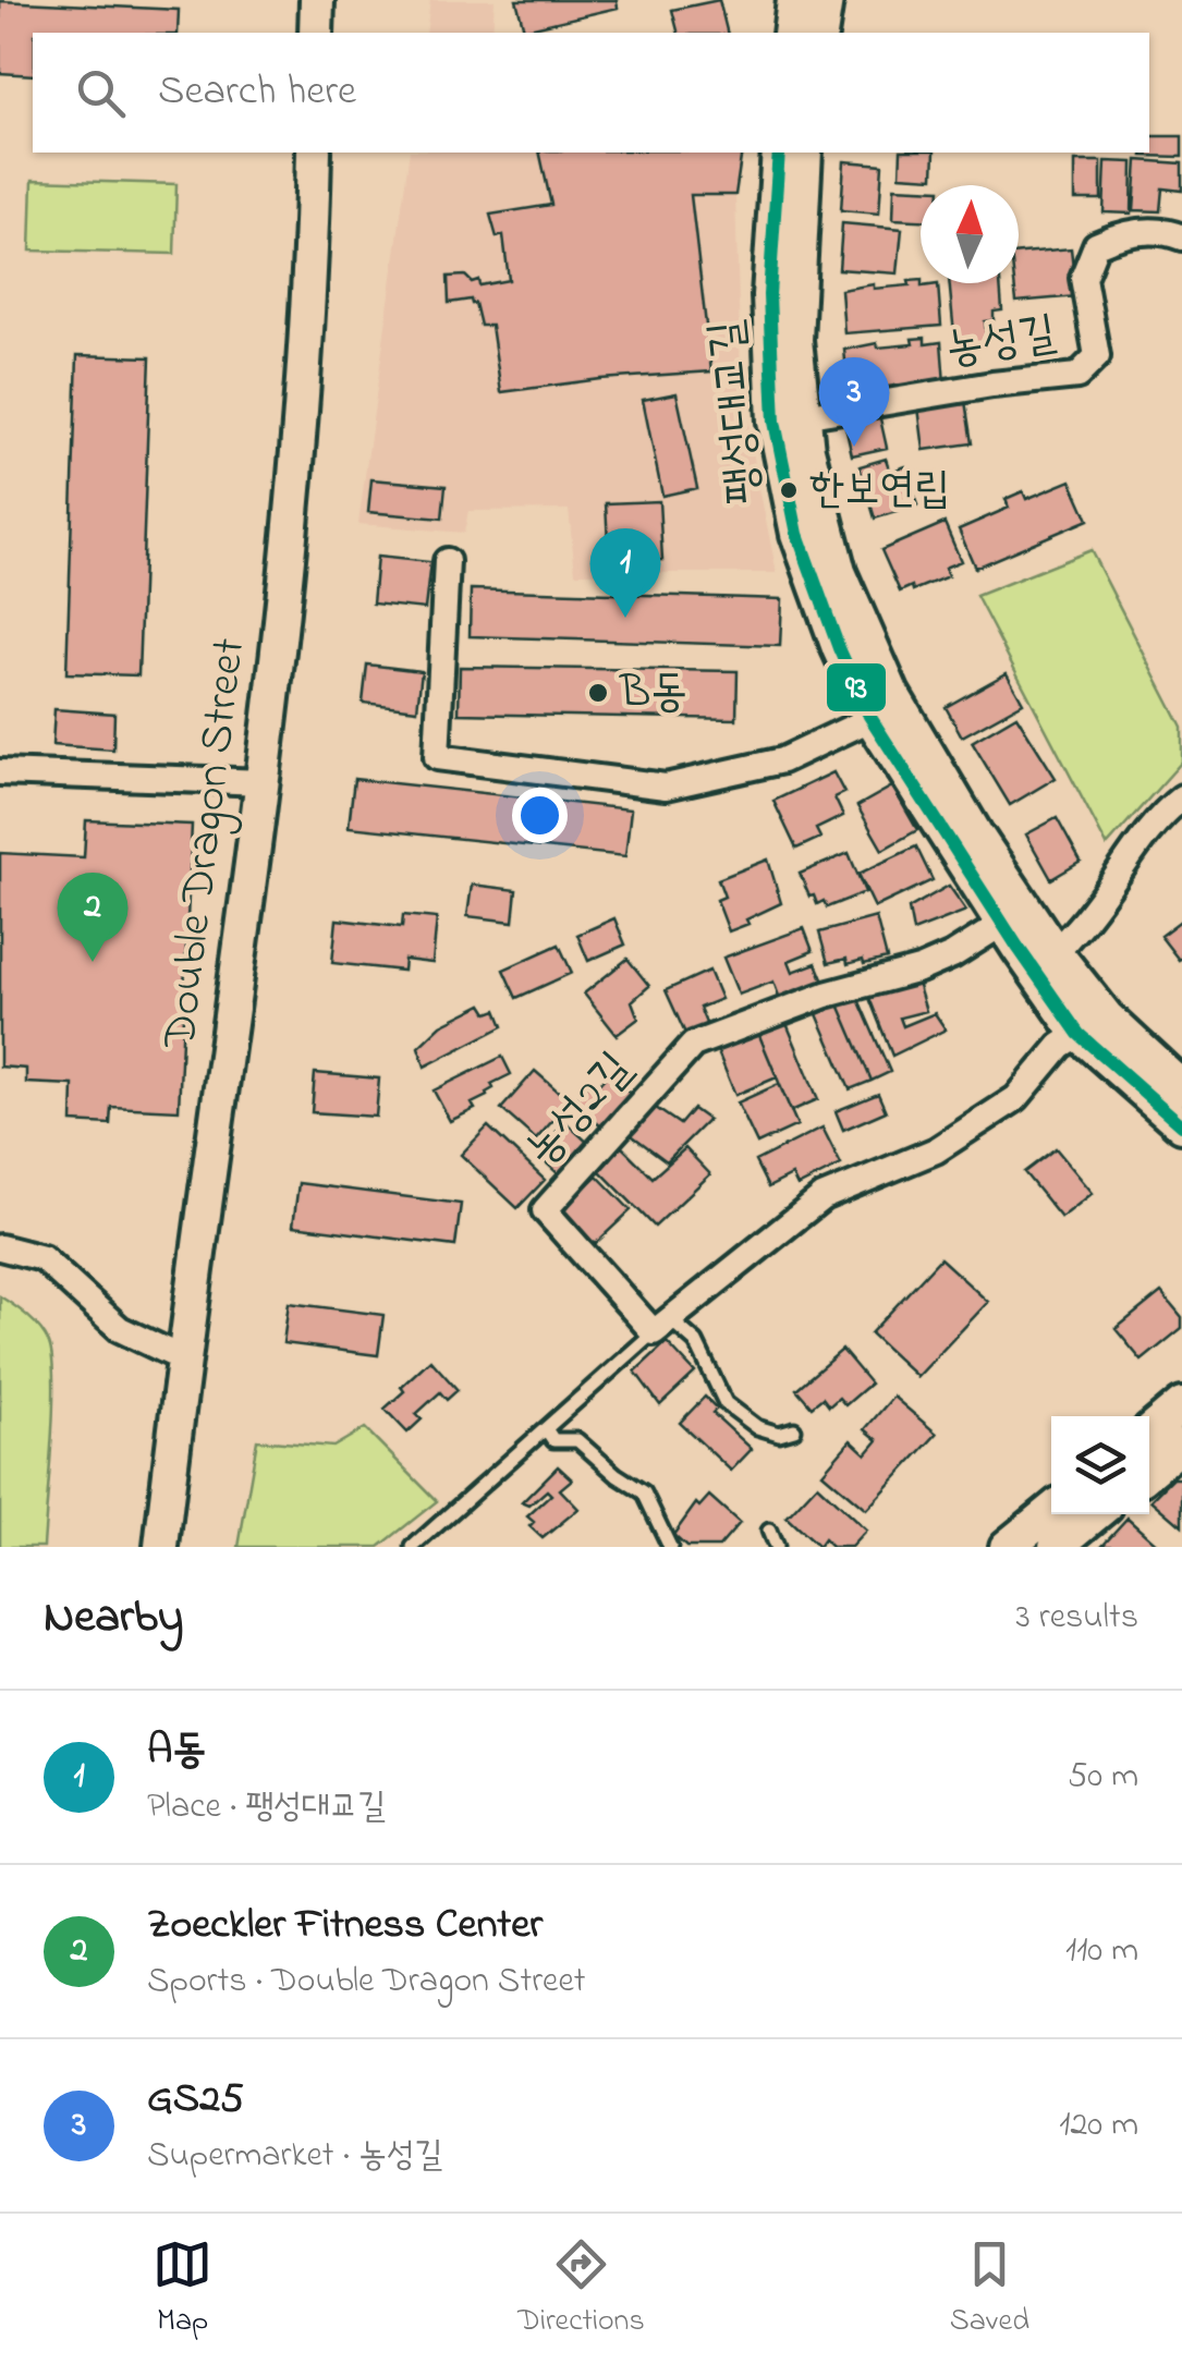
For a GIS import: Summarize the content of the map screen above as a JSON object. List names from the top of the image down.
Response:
{
  "streets": {
    "main road": ["팽성대교길", "Double Dragon Street"],
    "street": ["농성길", "농성2길"]
  },
  "crossings": [
    ["농성길", "팽성대교길"],
    ["팽성대교길", "농성2길"]
  ],
  "places": ["한보연립", "B동"],
  "lines": ["transit line 93"],
  "north": "top",
  "page": {
    "search": "Search here",
    "pins": ["3", "1", "2"],
    "heading": ["Nearby", "3 results"],
    "list": [
      {
        "mark": "1",
        "name": "A동",
        "note": "Place · 팽성대교길",
        "value": "50 m"
      },
      {
        "mark": "2",
        "name": "Zoeckler Fitness Center",
        "note": "Sports · Double Dragon Street",
        "value": "110 m"
      },
      {
        "mark": "3",
        "name": "GS25",
        "note": "Supermarket · 농성길",
        "value": "120 m"
      }
    ],
    "nav": ["Map", "Directions", "Saved"]
  }
}
